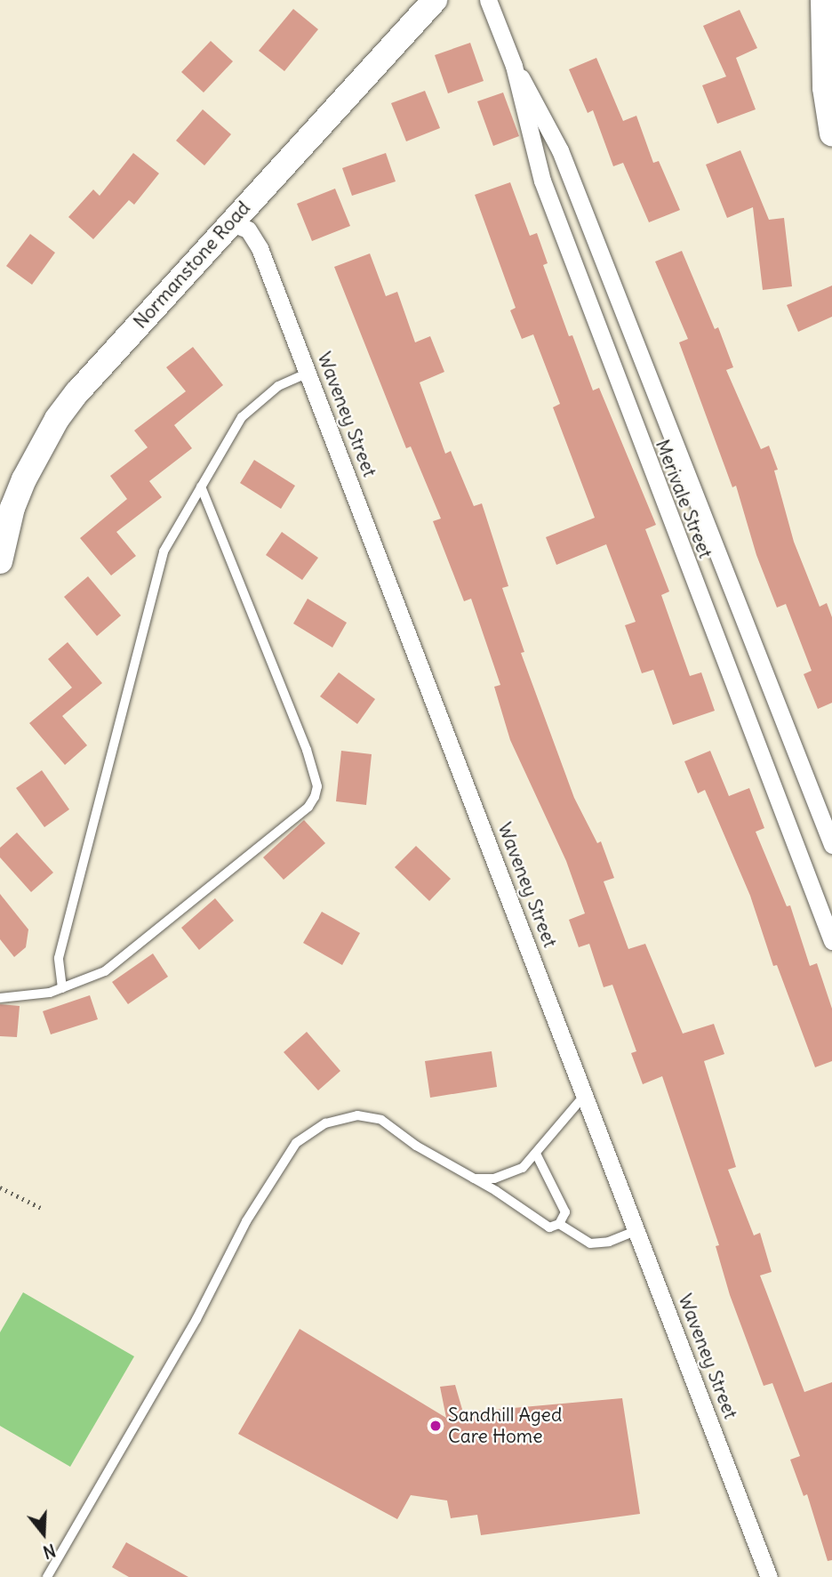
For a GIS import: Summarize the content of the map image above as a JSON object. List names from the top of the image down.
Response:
{
  "streets": {
    "street": ["Normanstone Road", "Waveney Street", "Merivale Street"]
  },
  "crossings": [
    ["Normanstone Road", "Waveney Street"]
  ],
  "places": ["Sandhill Aged Care Home"],
  "north": "bottom"
}
